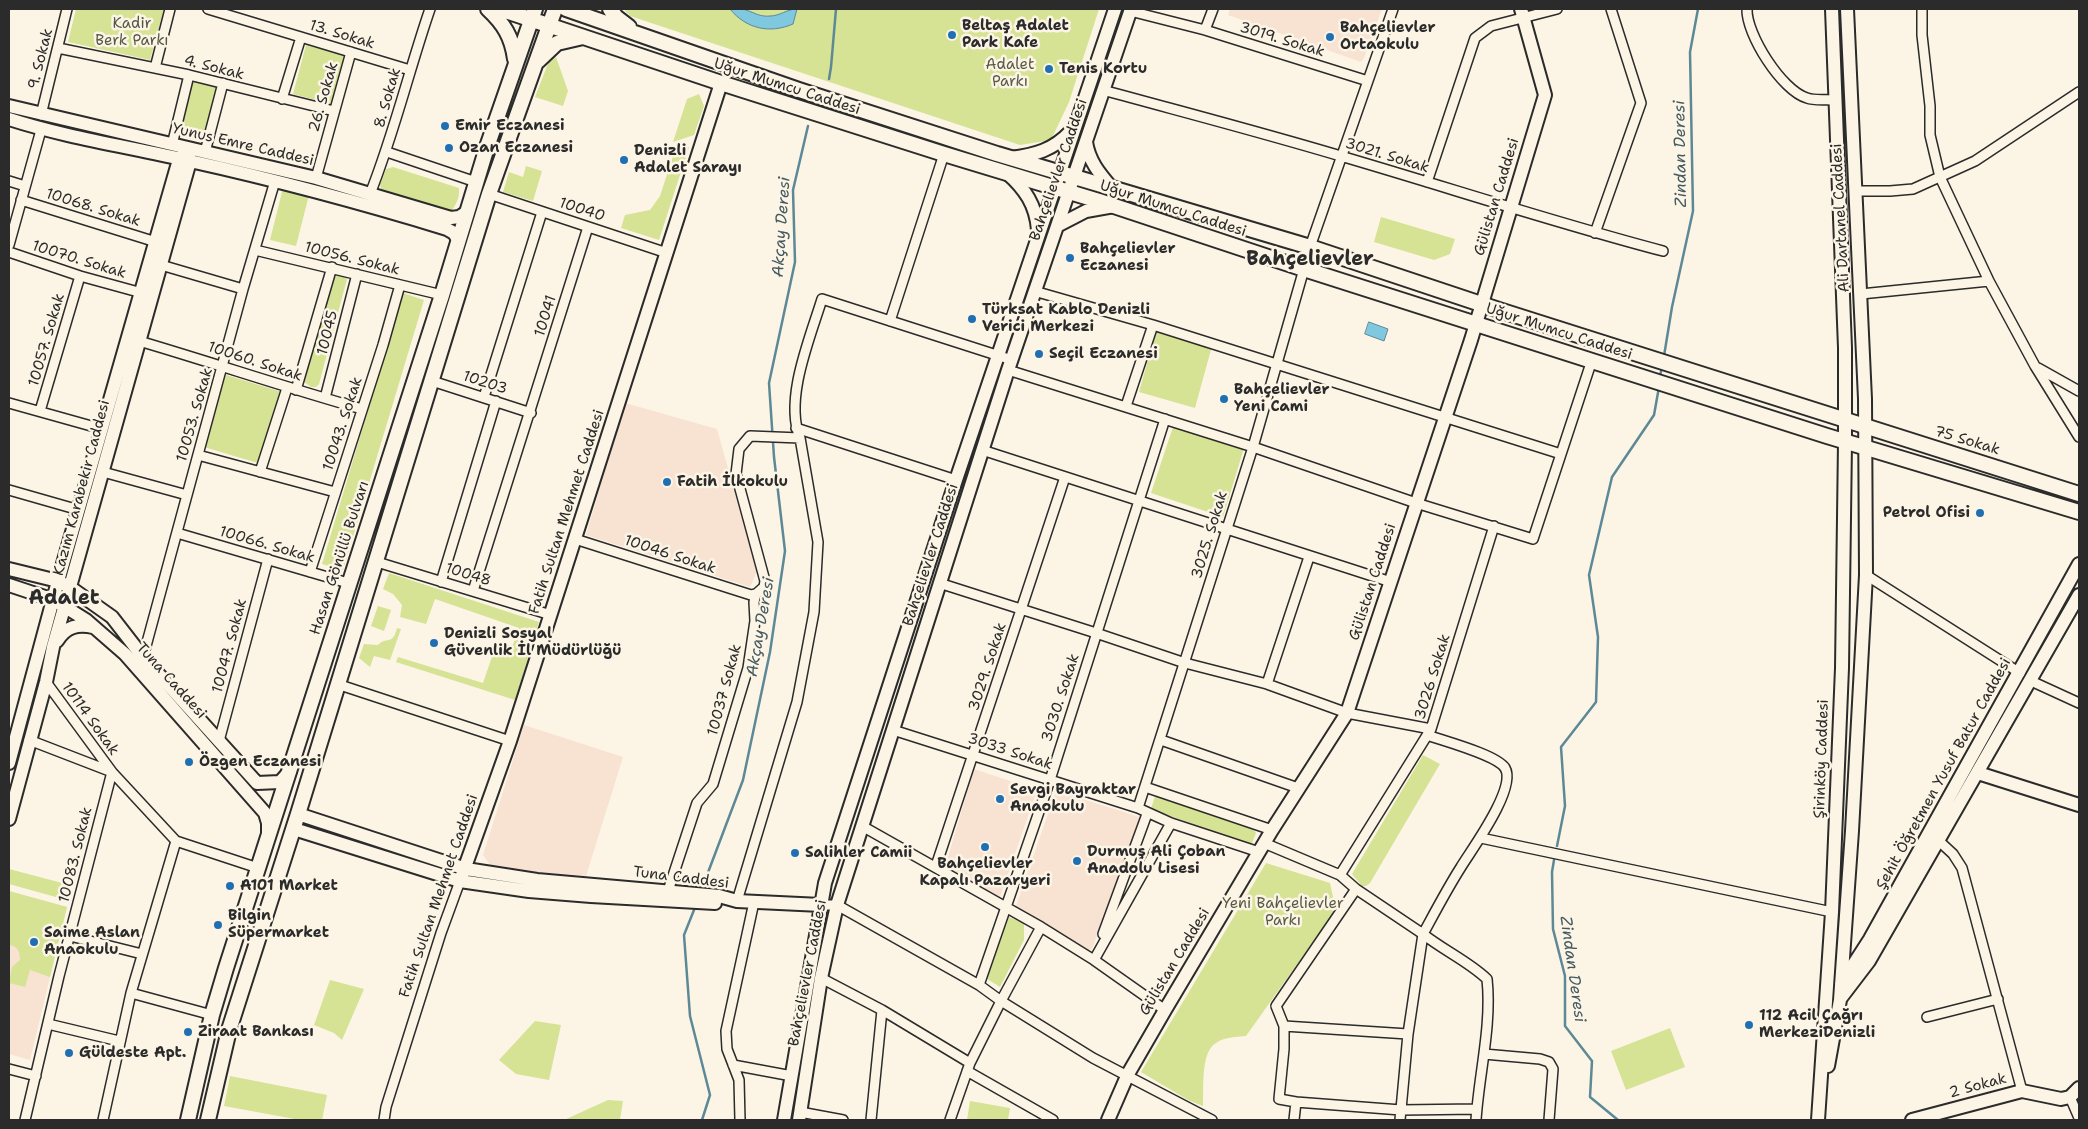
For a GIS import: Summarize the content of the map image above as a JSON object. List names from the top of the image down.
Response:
{
  "streets": {
    "main road": ["Uğur Mumcu Caddesi", "75 Sokak", "Hasan Gönüllü Bulvarı"],
    "street": [
      "13. Sokak",
      "3019. Sokak",
      "9. Sokak",
      "4. Sokak",
      "26. Sokak",
      "8. Sokak",
      "Yunus Emre Caddesi",
      "3021. Sokak",
      "Bahçelievler Caddesi",
      "Gülistan Caddesi",
      "10068. Sokak",
      "10040",
      "Ali Dartanel Caddesi",
      "10056. Sokak",
      "10070. Sokak",
      "10041",
      "10045",
      "10057. Sokak",
      "10060. Sokak",
      "10203",
      "10053. Sokak",
      "10043. Sokak",
      "Kazım Karabekir Caddesi",
      "Fatih Sultan Mehmet Caddesi",
      "3025. Sokak",
      "10066. Sokak",
      "10046 Sokak",
      "10048",
      "10047. Sokak",
      "3029. Sokak",
      "3026 Sokak",
      "Tuna Caddesi",
      "10037 Sokak",
      "3030. Sokak",
      "10114 Sokak",
      "3033 Sokak",
      "Şirinköy Caddesi",
      "Şehit Öğretmen Yusuf Batur Caddesi",
      "10083. Sokak",
      "2 Sokak"
    ]
  },
  "crossings": [
    ["13. Sokak", "26. Sokak"],
    ["13. Sokak", "8. Sokak"],
    ["3019. Sokak", "Bahçelievler Caddesi"],
    ["9. Sokak", "4. Sokak"],
    ["9. Sokak", "Yunus Emre Caddesi"],
    ["4. Sokak", "26. Sokak"],
    ["Uğur Mumcu Caddesi", "Bahçelievler Caddesi"],
    ["Uğur Mumcu Caddesi", "Gülistan Caddesi"],
    ["Uğur Mumcu Caddesi", "Ali Dartanel Caddesi"],
    ["Uğur Mumcu Caddesi", "75 Sokak"],
    ["Uğur Mumcu Caddesi", "Fatih Sultan Mehmet Caddesi"],
    ["Uğur Mumcu Caddesi", "3025. Sokak"],
    ["Uğur Mumcu Caddesi", "Hasan Gönüllü Bulvarı"],
    ["Uğur Mumcu Caddesi", "Şirinköy Caddesi"],
    ["26. Sokak", "Yunus Emre Caddesi"],
    ["8. Sokak", "Yunus Emre Caddesi"],
    ["Yunus Emre Caddesi", "10053. Sokak"],
    ["Yunus Emre Caddesi", "Kazım Karabekir Caddesi"],
    ["Yunus Emre Caddesi", "Hasan Gönüllü Bulvarı"],
    ["3021. Sokak", "Bahçelievler Caddesi"],
    ["3021. Sokak", "Gülistan Caddesi"],
    ["Bahçelievler Caddesi", "Tuna Caddesi"],
    ["Bahçelievler Caddesi", "3033 Sokak"],
    ["Gülistan Caddesi", "3033 Sokak"],
    ["10068. Sokak", "Kazım Karabekir Caddesi"],
    ["10040", "10041"],
    ["10040", "Fatih Sultan Mehmet Caddesi"],
    ["Ali Dartanel Caddesi", "75 Sokak"],
    ["Ali Dartanel Caddesi", "Şirinköy Caddesi"],
    ["10056. Sokak", "10045"],
    ["10056. Sokak", "10053. Sokak"],
    ["10056. Sokak", "10043. Sokak"],
    ["10056. Sokak", "Hasan Gönüllü Bulvarı"],
    ["10070. Sokak", "10057. Sokak"],
    ["10070. Sokak", "Kazım Karabekir Caddesi"],
    ["10041", "10203"],
    ["10041", "10048"],
    ["10045", "10060. Sokak"],
    ["10060. Sokak", "10053. Sokak"],
    ["10060. Sokak", "10043. Sokak"],
    ["10060. Sokak", "Kazım Karabekir Caddesi"],
    ["10053. Sokak", "10066. Sokak"],
    ["10053. Sokak", "Tuna Caddesi"],
    ["10043. Sokak", "10066. Sokak"],
    ["75 Sokak", "Şirinköy Caddesi"],
    ["Kazım Karabekir Caddesi", "Tuna Caddesi"],
    ["Kazım Karabekir Caddesi", "10114 Sokak"],
    ["Fatih Sultan Mehmet Caddesi", "10046 Sokak"],
    ["Fatih Sultan Mehmet Caddesi", "10048"],
    ["Fatih Sultan Mehmet Caddesi", "Tuna Caddesi"],
    ["3025. Sokak", "3033 Sokak"],
    ["10066. Sokak", "Hasan Gönüllü Bulvarı"],
    ["10066. Sokak", "10047. Sokak"],
    ["10046 Sokak", "10037 Sokak"],
    ["Hasan Gönüllü Bulvarı", "Tuna Caddesi"],
    ["Hasan Gönüllü Bulvarı", "10114 Sokak"],
    ["10047. Sokak", "Tuna Caddesi"],
    ["3029. Sokak", "3033 Sokak"],
    ["3026 Sokak", "3033 Sokak"],
    ["Tuna Caddesi", "10037 Sokak"],
    ["3030. Sokak", "3033 Sokak"],
    ["10114 Sokak", "10083. Sokak"],
    ["Şirinköy Caddesi", "Şehit Öğretmen Yusuf Batur Caddesi"]
  ],
  "districts": ["Bahçelievler", "Adalet"],
  "water": ["Zindan Deresi", "Akçay Deresi"],
  "parks": ["Kadir Berk Parkı", "Adalet Parkı", "Yeni Bahçelievler Parkı"],
  "places": [
    "Beltaş Adalet Park Kafe",
    "Bahçelievler Ortaokulu",
    "Tenis Kortu",
    "Emir Eczanesi",
    "Ozan Eczanesi",
    "Denizli Adalet Sarayı",
    "Bahçelievler Eczanesi",
    "Türksat Kablo Denizli Verici Merkezi",
    "Seçil Eczanesi",
    "Bahçelievler Yeni Cami",
    "Fatih İlkokulu",
    "Petrol Ofisi",
    "Denizli Sosyal Güvenlik İl Müdürlüğü",
    "Özgen Eczanesi",
    "Sevgi Bayraktar Anaokulu",
    "Bahçelievler Kapalı Pazaryeri",
    "Salihler Camii",
    "Durmuş Ali Çoban Anadolu Lisesi",
    "A101 Market",
    "Bilgin Süpermarket",
    "Saime Aslan Anaokulu",
    "112 Acil Çağrı MerkeziDenizli",
    "Ziraat Bankası",
    "Güldeste Apt."
  ]
}
